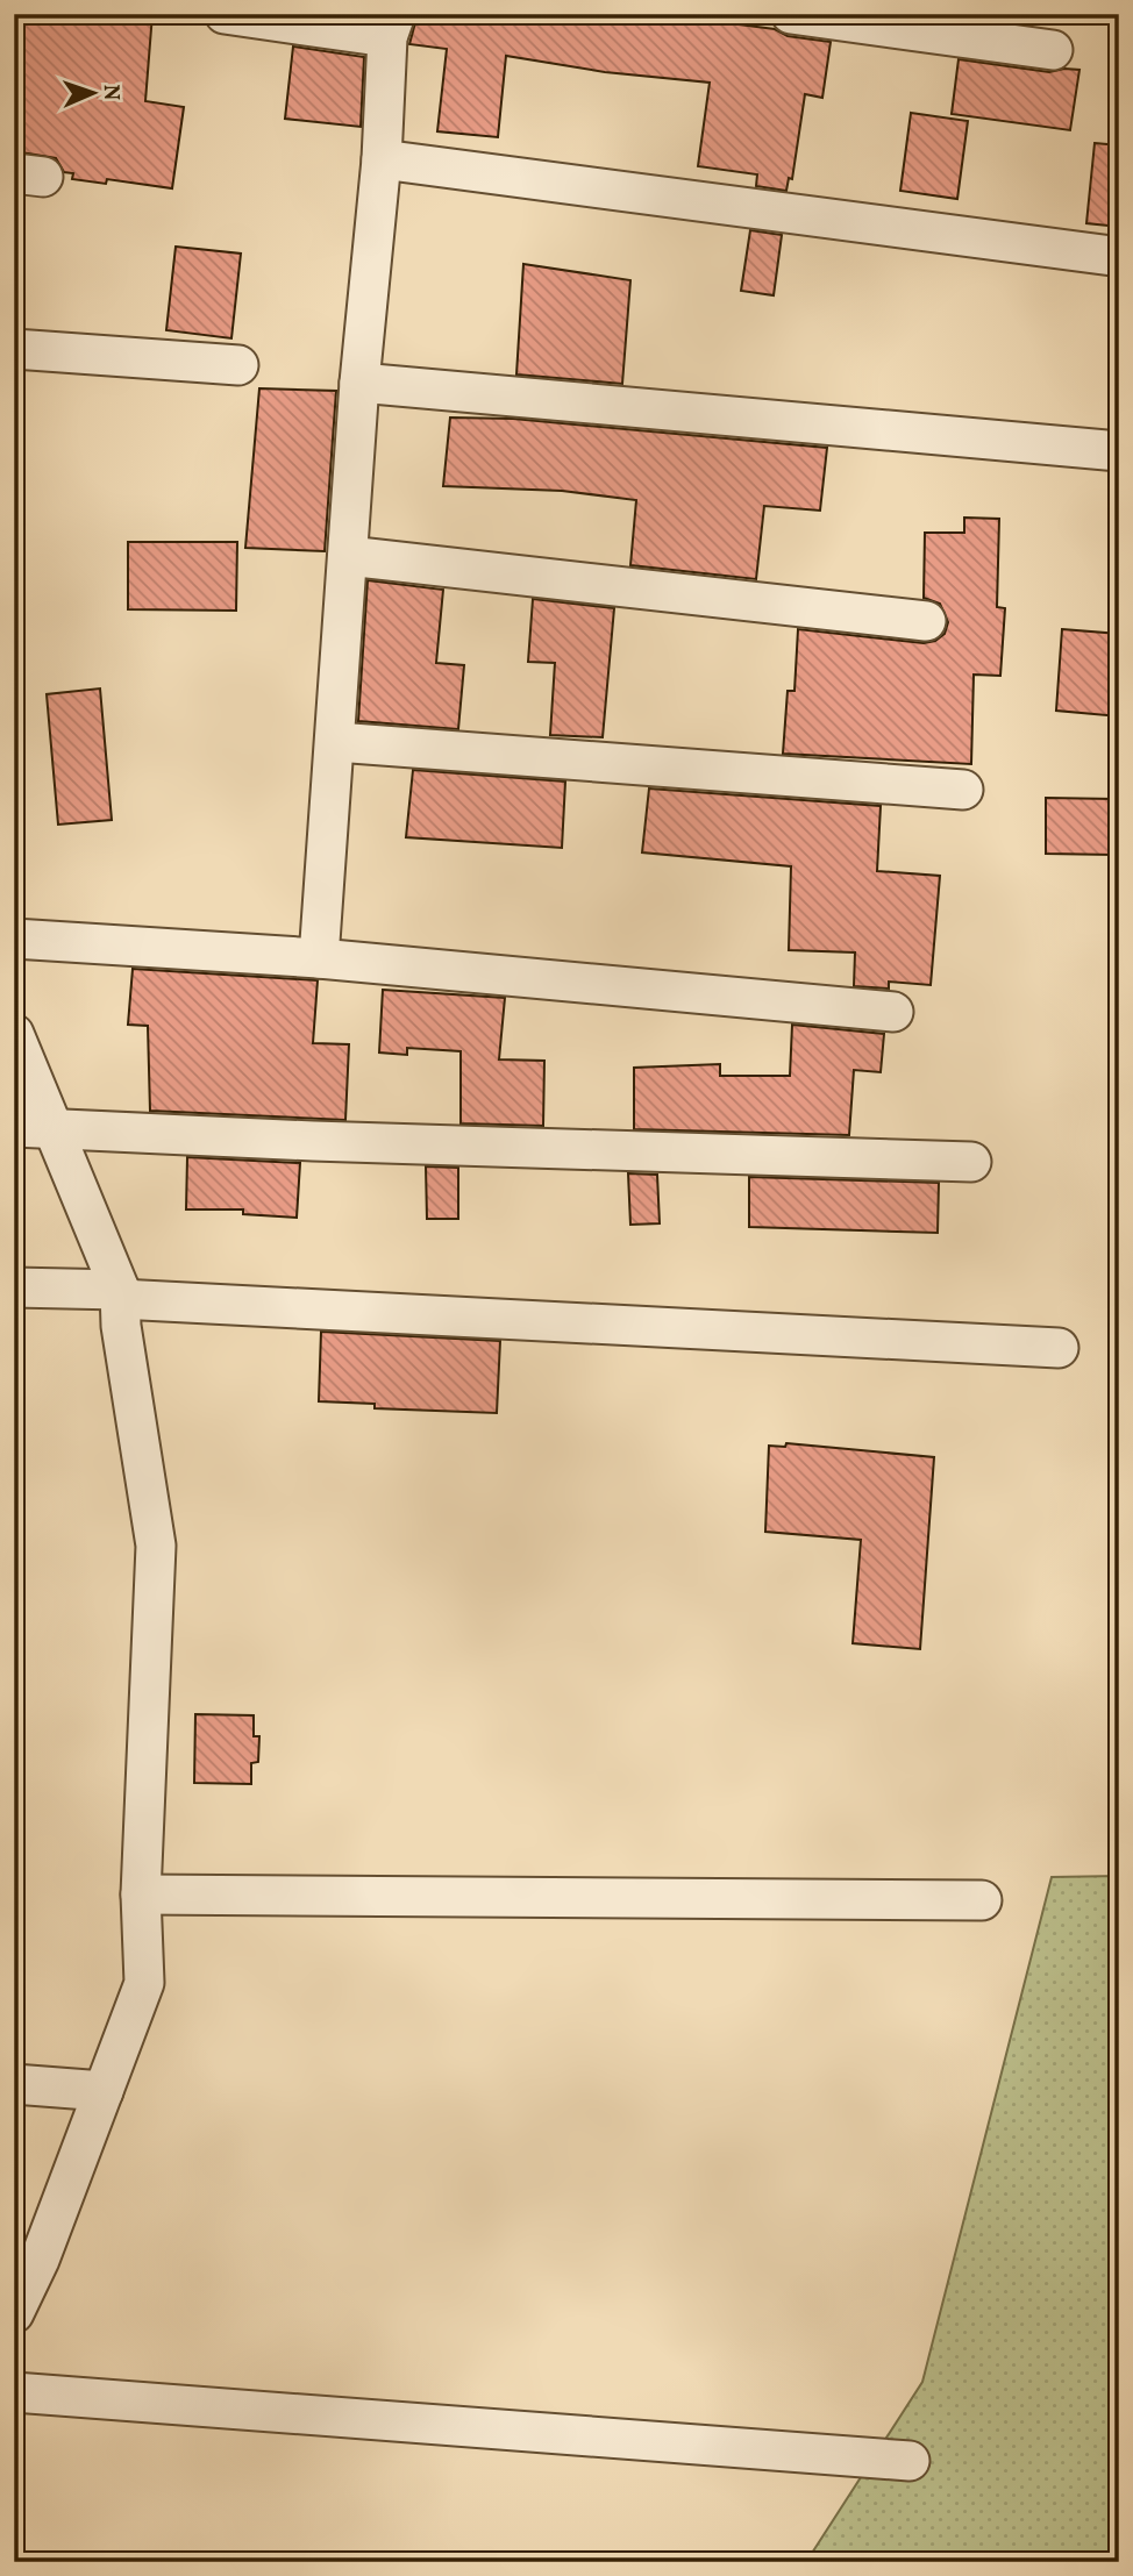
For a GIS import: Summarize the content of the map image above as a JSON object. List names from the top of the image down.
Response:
{
  "north": "right"
}
